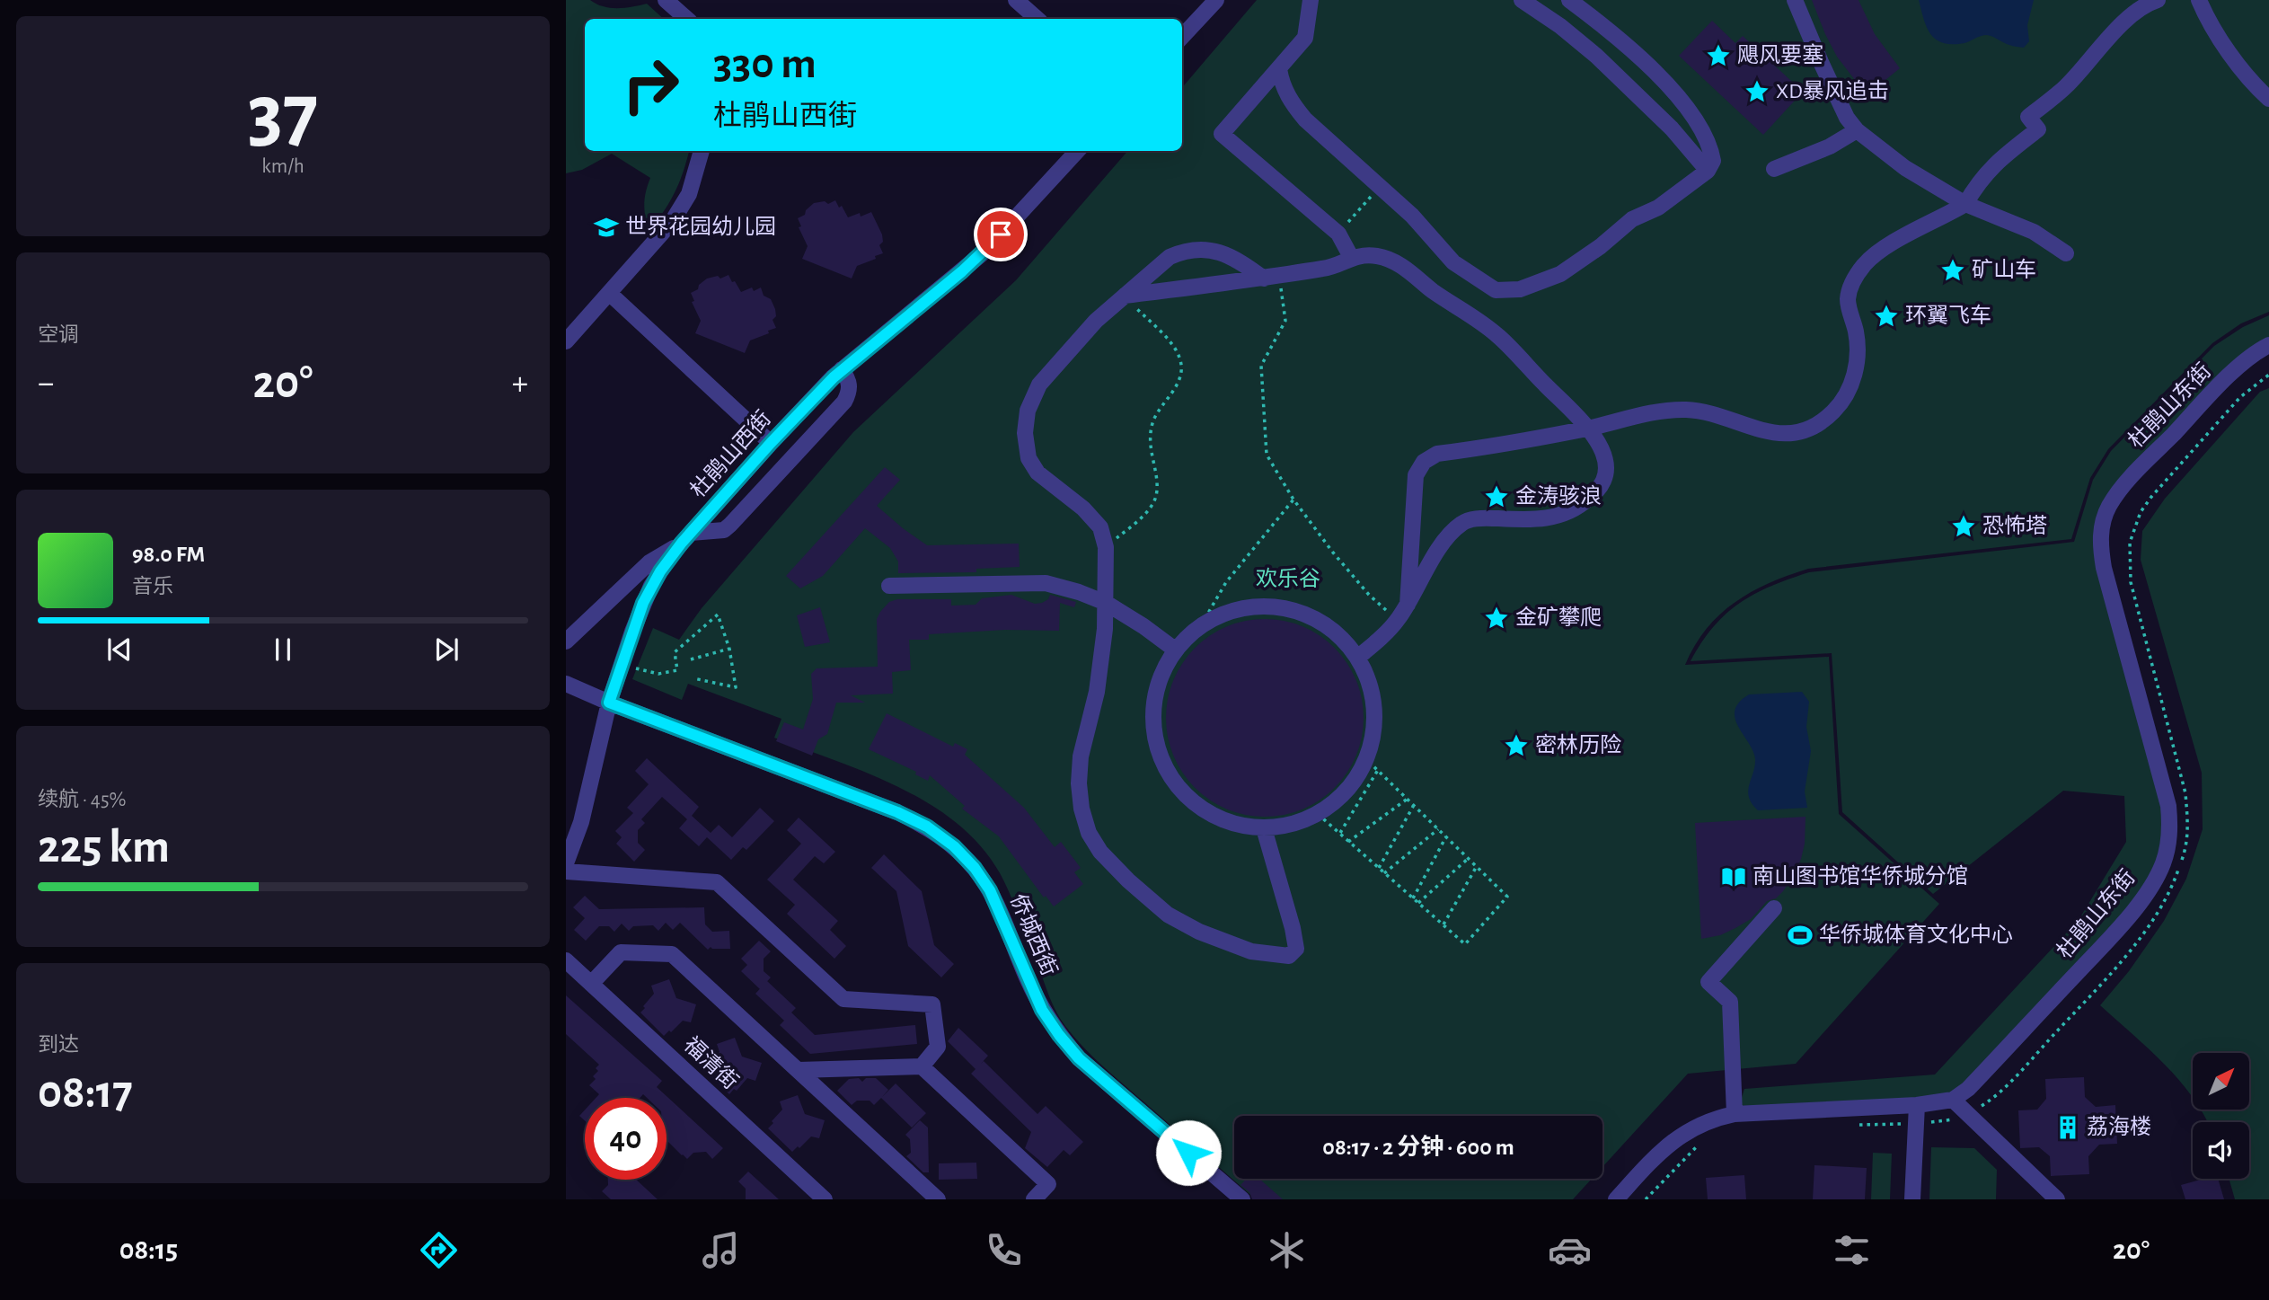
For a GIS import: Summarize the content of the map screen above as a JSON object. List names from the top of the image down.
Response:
{
  "streets": {
    "street": [
      "杜鹃山东街",
      "杜鹃山西街",
      "侨城西街",
      "福清街"
    ]
  },
  "crossings": [
    ["杜鹃山西街", "侨城西街"]
  ],
  "parks": ["欢乐谷"],
  "places": {
    "place": [
      "飓风要塞",
      "XD暴风追击",
      "矿山车",
      "环翼飞车",
      "金涛骇浪",
      "恐怖塔",
      "金矿攀爬",
      "密林历险"
    ],
    "school or university": ["世界花园幼儿园"],
    "library": ["南山图书馆华侨城分馆"],
    "sports": ["华侨城体育文化中心"],
    "building": ["荔海楼"]
  },
  "north": "top right",
  "page": {
    "tile": [
      ["37", "km/h"],
      "空调",
      ["续航 · 45%", "225 km"],
      ["到达", "08:17"]
    ],
    "turn": ["330 m", "杜鹃山西街"],
    "heat": ["−", "20°", "+"],
    "song": ["98.0 FM", "音乐"],
    "limit": "40",
    "trip": "08:17 · 2 分钟 · 600 m",
    "tabs": ["08:15", "20°"]
  }
}
